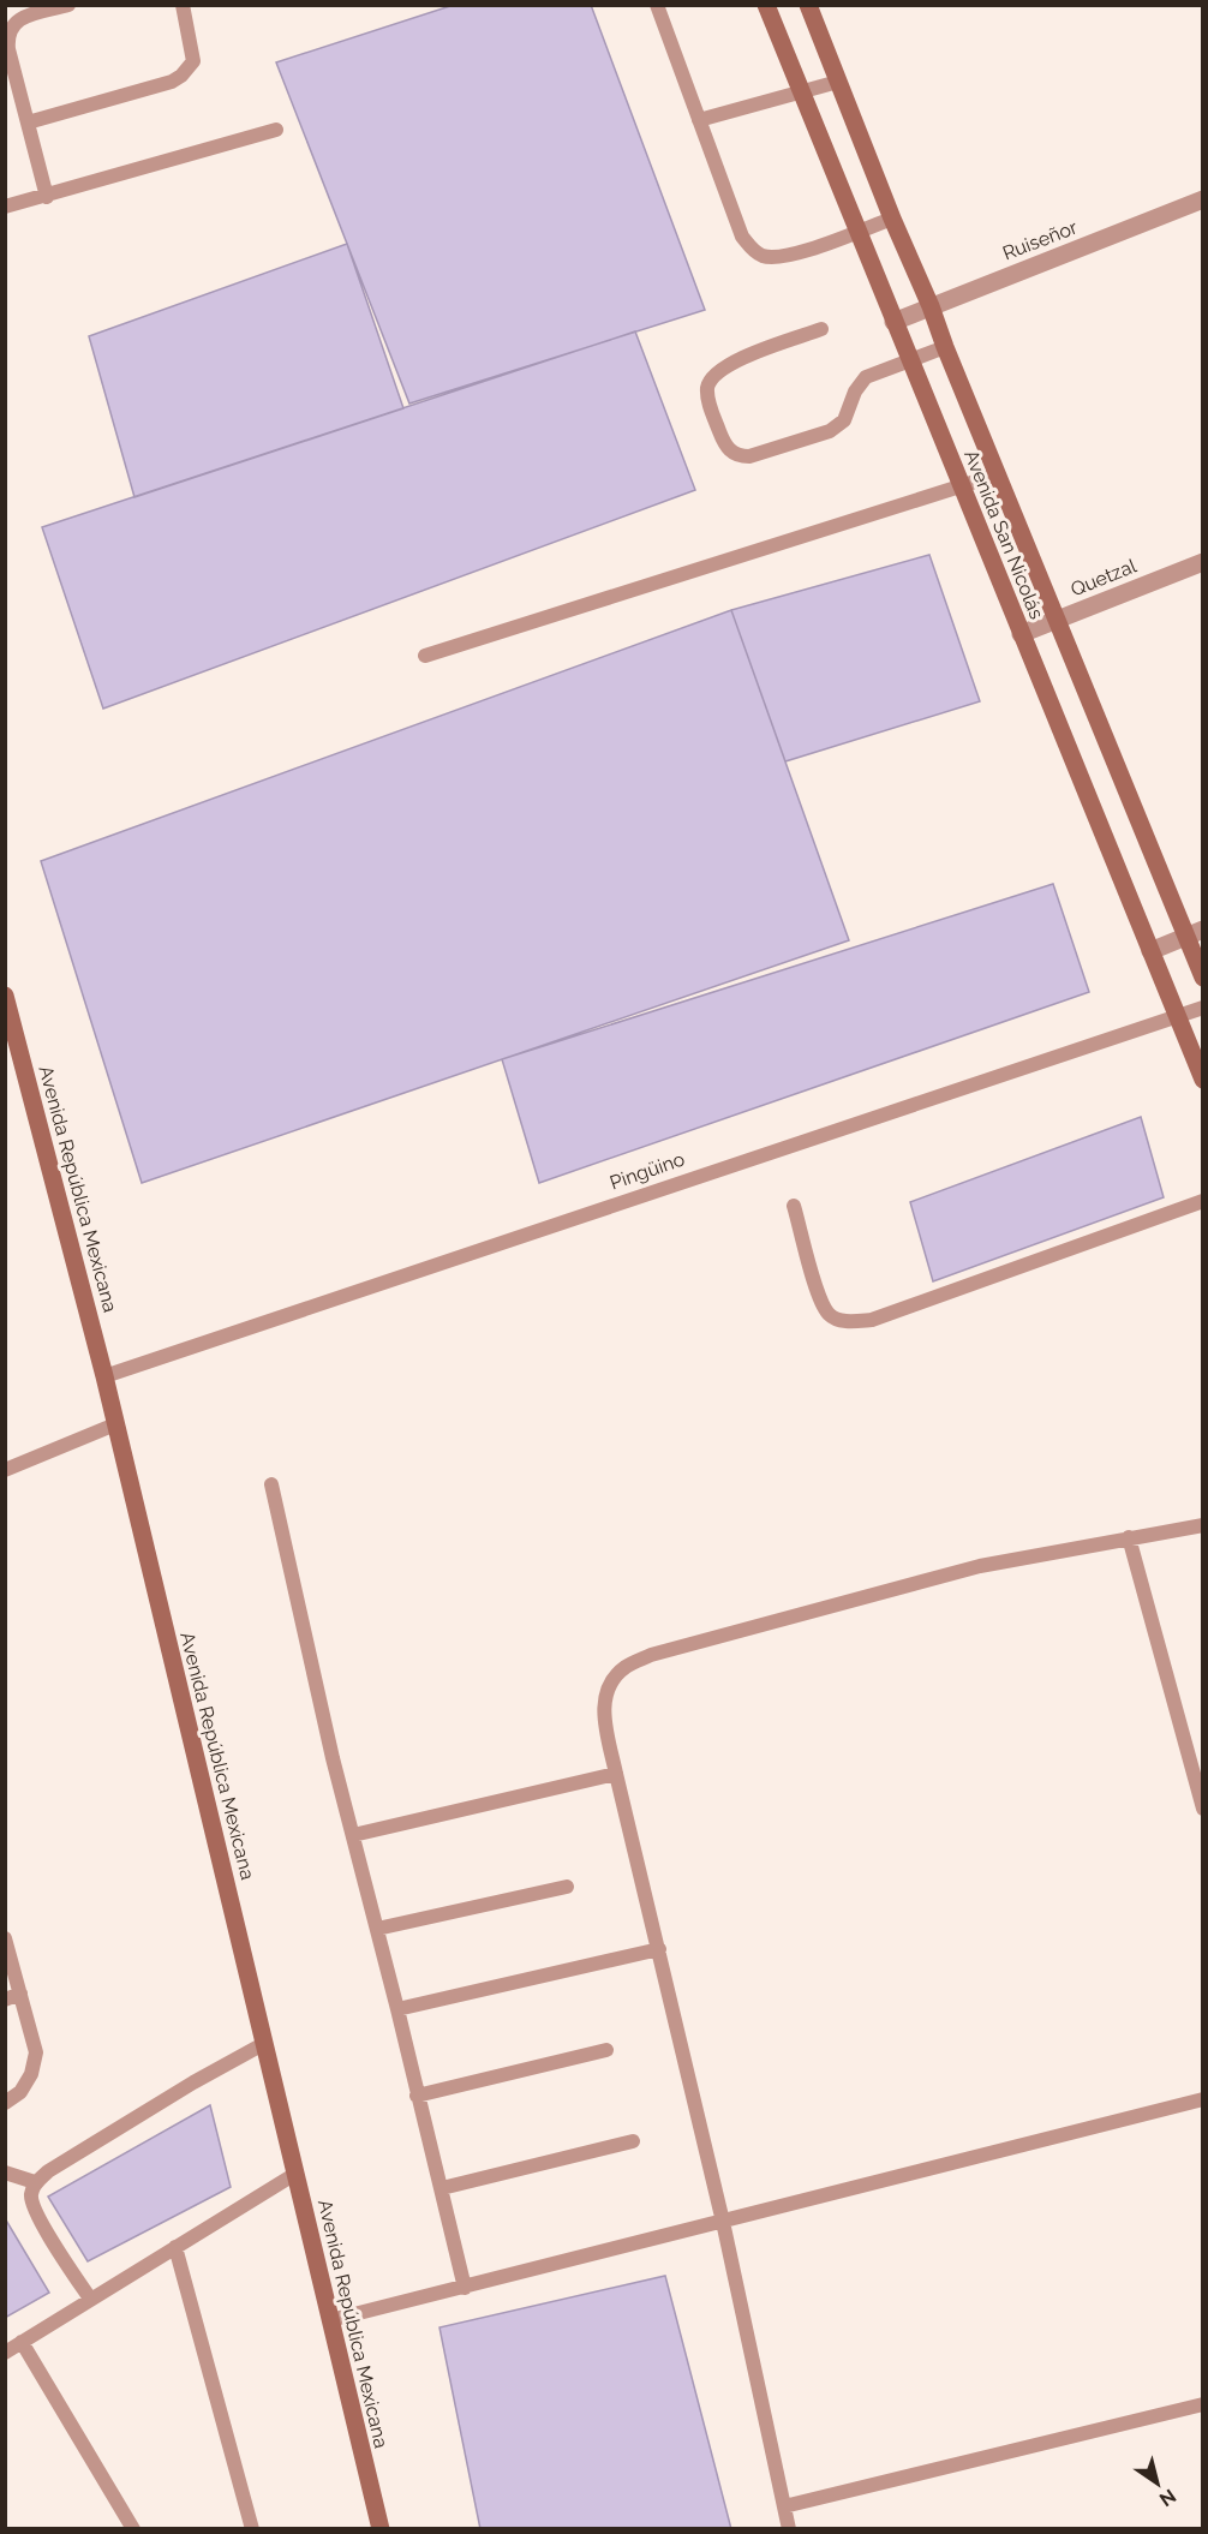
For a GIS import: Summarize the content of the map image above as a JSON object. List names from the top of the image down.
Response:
{
  "streets": {
    "street": [
      "Ruiseñor",
      "Avenida San Nicolás",
      "Quetzal",
      "Avenida República Mexicana"
    ],
    "lane": ["Pingüino"]
  },
  "crossings": [
    ["Ruiseñor", "Avenida San Nicolás"],
    ["Avenida San Nicolás", "Quetzal"],
    ["Avenida San Nicolás", "Pingüino"],
    ["Pingüino", "Avenida República Mexicana"]
  ],
  "north": "bottom right"
}
